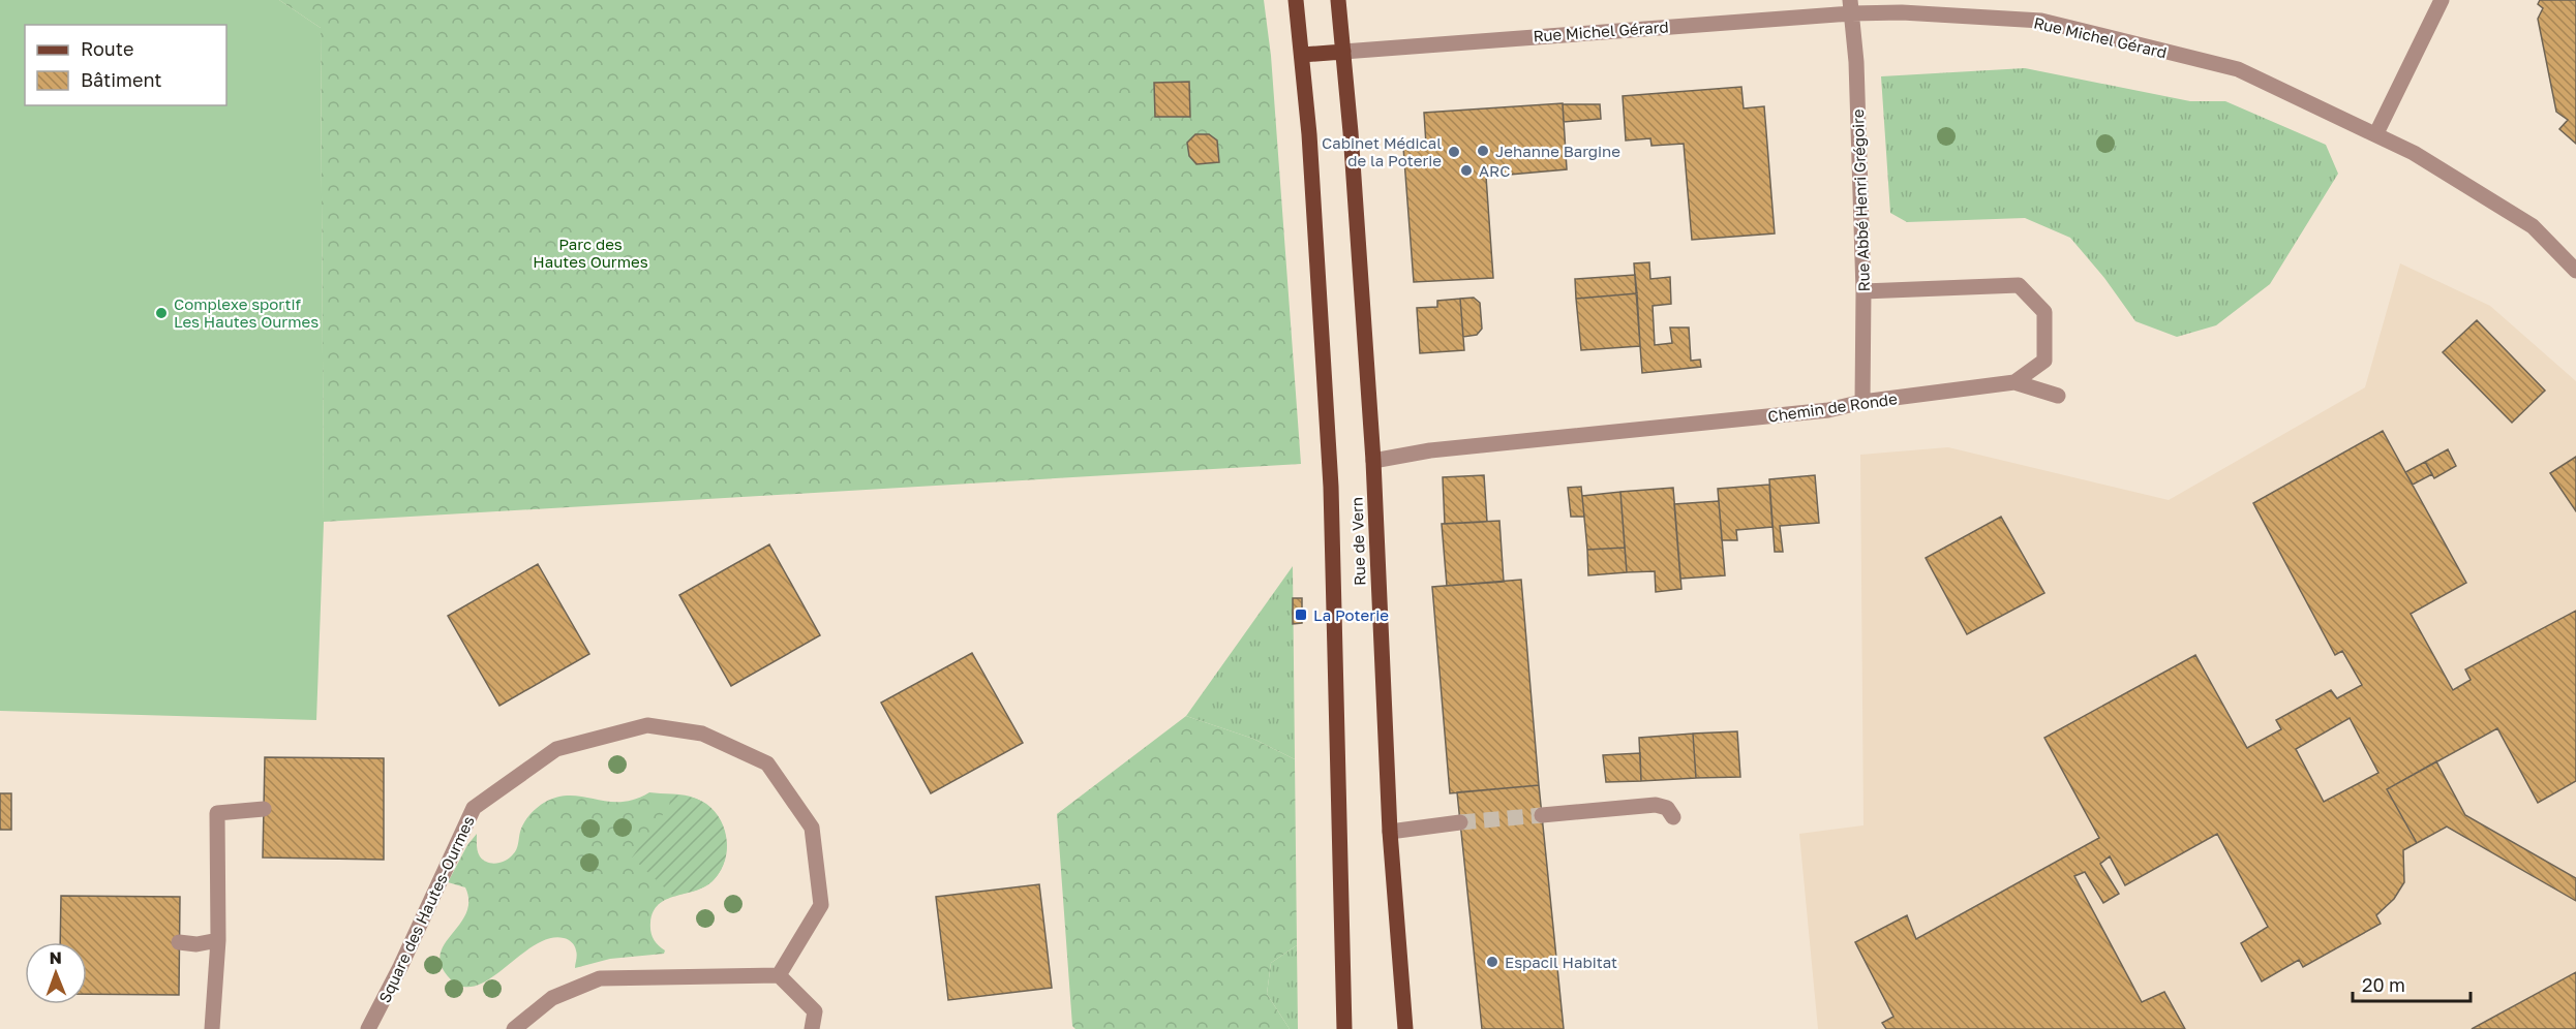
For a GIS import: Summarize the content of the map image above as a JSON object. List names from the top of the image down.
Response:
{
  "streets": {
    "main road": ["Rue de Vern"],
    "street": [
      "Rue Michel Gérard",
      "Rue Abbé Henri Grégoire",
      "Chemin de Ronde",
      "Square des Hautes-Ourmes"
    ]
  },
  "crossings": [
    ["Rue Michel Gérard", "Rue Abbé Henri Grégoire"],
    ["Rue Michel Gérard", "Rue de Vern"],
    ["Rue Abbé Henri Grégoire", "Chemin de Ronde"],
    ["Chemin de Ronde", "Rue de Vern"]
  ],
  "parks": ["Parc des Hautes Ourmes"],
  "places": {
    "other": [
      "Jehanne Bargine",
      "Cabinet Médical de la Poterie",
      "ARC",
      "Complexe sportif Les Hautes Ourmes",
      "Espacil Habitat"
    ],
    "transit": ["La Poterie"]
  },
  "legend": ["Route", "Bâtiment"],
  "scale_bar": "20 m",
  "north": "top"
}
